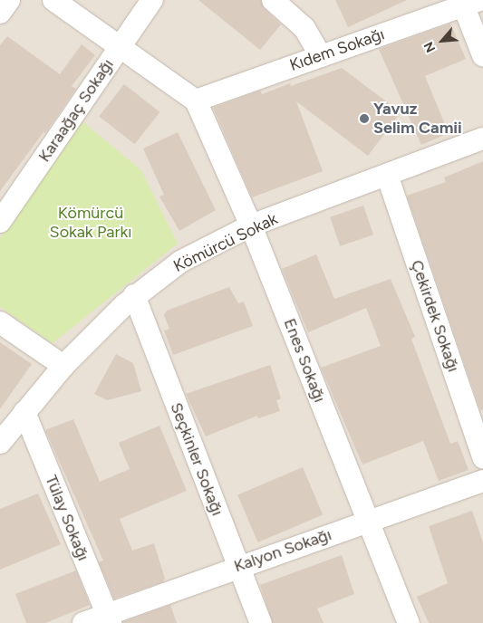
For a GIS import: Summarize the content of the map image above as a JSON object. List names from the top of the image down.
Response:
{
  "streets": {
    "street": [
      "Kıdem Sokağı",
      "Karaağaç Sokağı",
      "Kömürcü Sokak",
      "Çekirdek Sokağı",
      "Enes Sokağı",
      "Seçkinler Sokağı",
      "Tülay Sokağı",
      "Kalyon Sokağı"
    ]
  },
  "crossings": [
    ["Kıdem Sokağı", "Enes Sokağı"],
    ["Kömürcü Sokak", "Çekirdek Sokağı"],
    ["Kömürcü Sokak", "Enes Sokağı"],
    ["Kömürcü Sokak", "Seçkinler Sokağı"],
    ["Kömürcü Sokak", "Tülay Sokağı"],
    ["Enes Sokağı", "Kalyon Sokağı"],
    ["Seçkinler Sokağı", "Kalyon Sokağı"],
    ["Tülay Sokağı", "Kalyon Sokağı"]
  ],
  "parks": ["Kömürcü Sokak Parkı"],
  "places": ["Yavuz Selim Camii"],
  "north": "bottom left"
}
